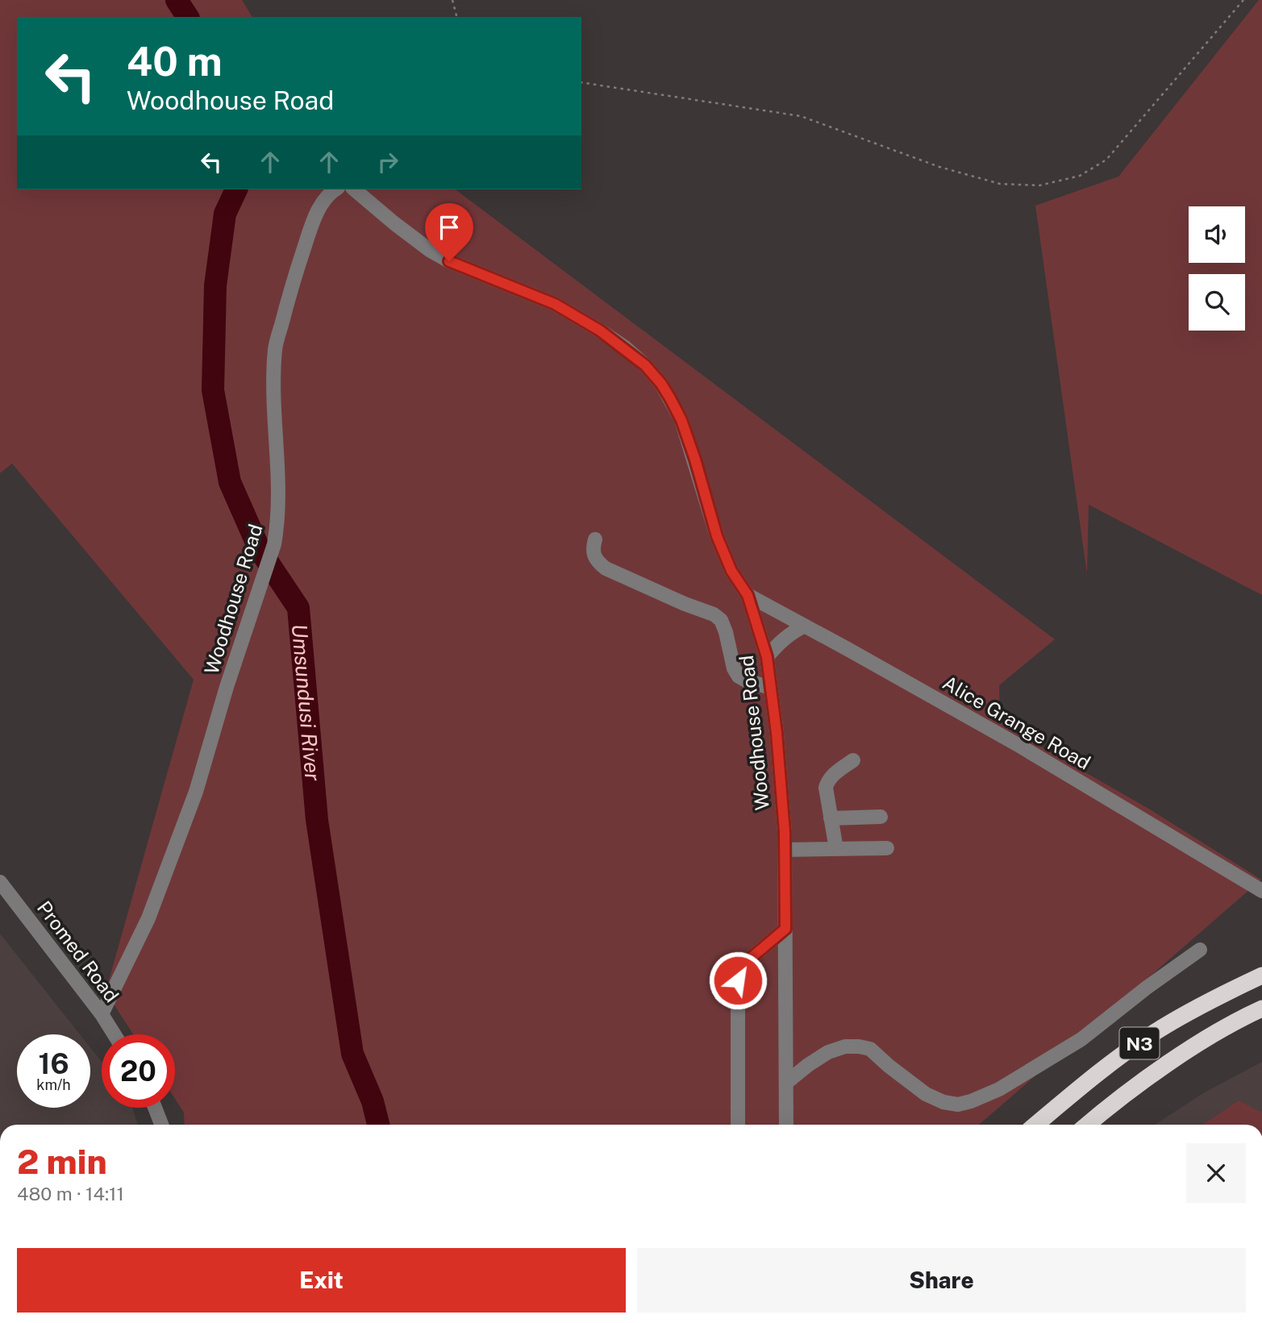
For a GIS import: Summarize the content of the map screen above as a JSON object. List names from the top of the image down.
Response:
{
  "streets": {
    "highway": ["N3"],
    "street": ["Woodhouse Road", "Alice Grange Road", "Promed Road"]
  },
  "crossings": [
    ["Woodhouse Road", "Alice Grange Road"],
    ["Woodhouse Road", "Promed Road"]
  ],
  "water": ["Umsundusi River"],
  "page": {
    "turn": ["40 m", "Woodhouse Road"],
    "speed": "16 km/h",
    "limit": "20",
    "heading": ["2 min", "480 m · 14:11"],
    "buttons": ["Exit", "Share"]
  }
}
